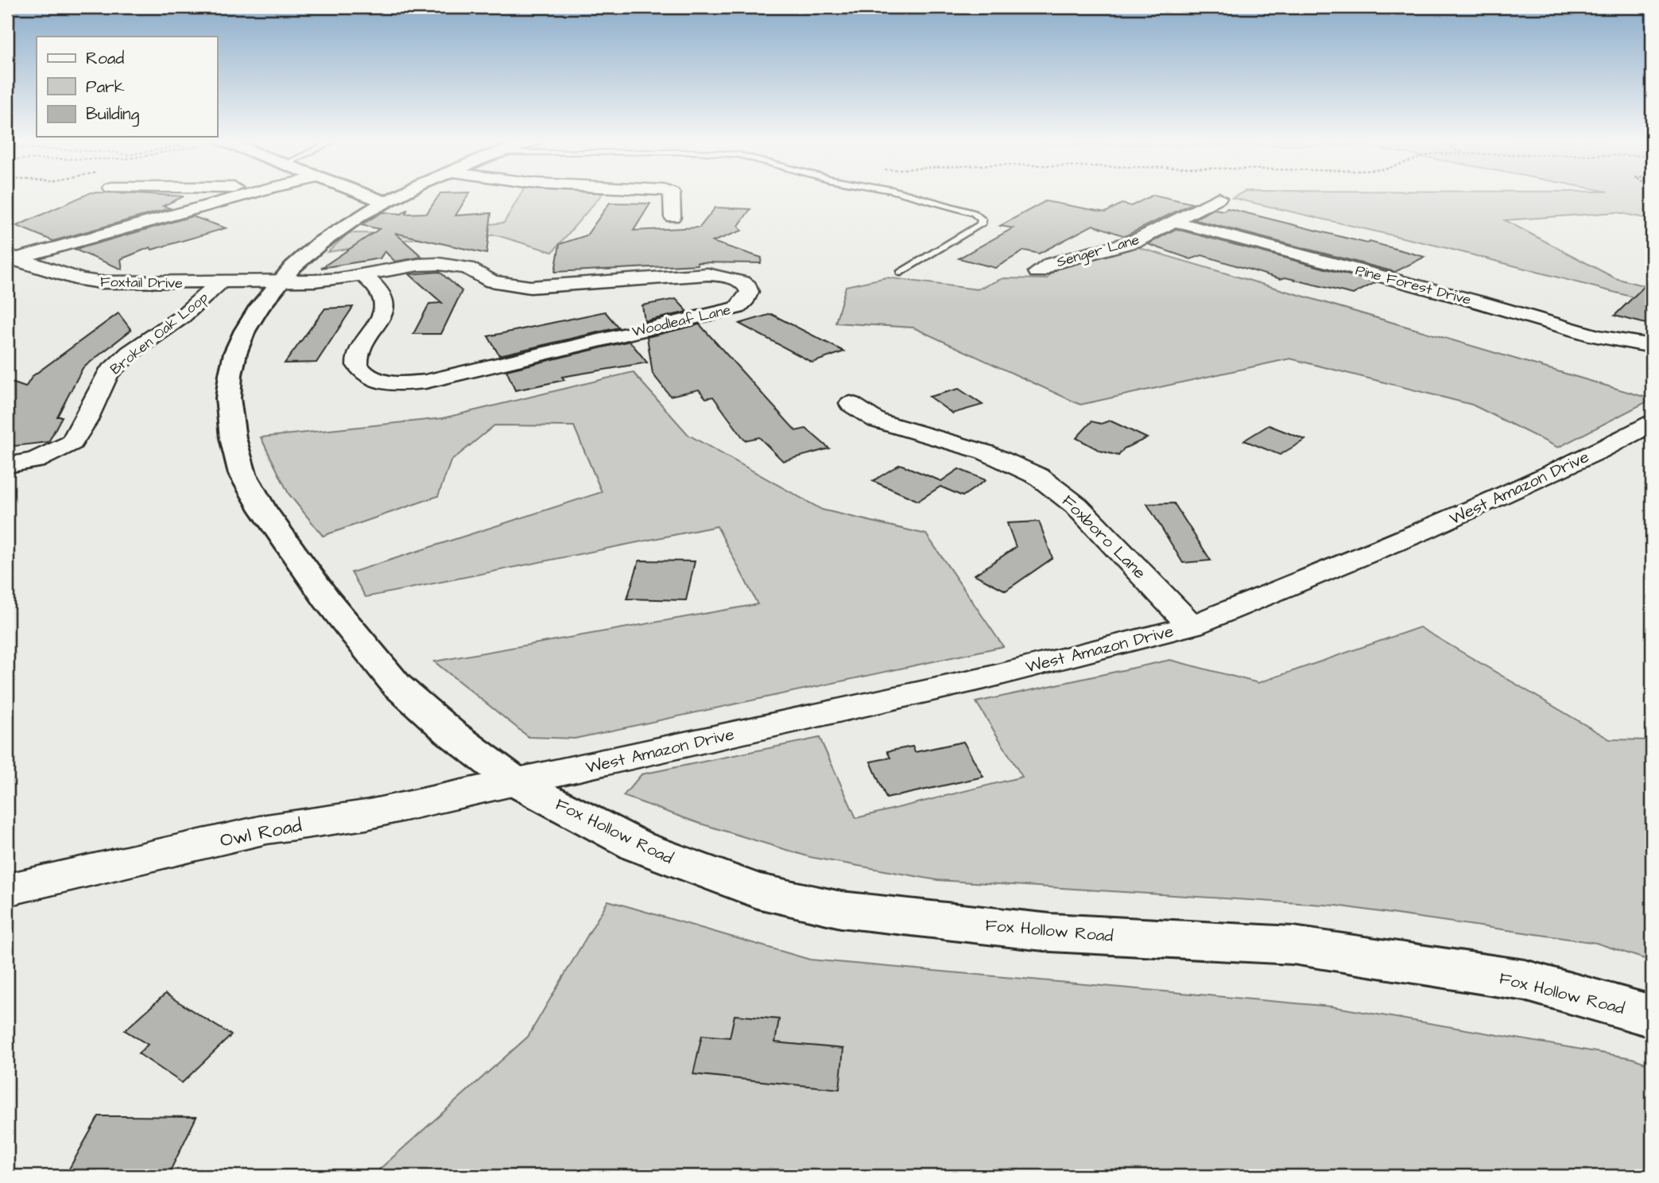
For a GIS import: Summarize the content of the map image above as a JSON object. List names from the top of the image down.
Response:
{
  "streets": {
    "main road": ["Fox Hollow Road"],
    "street": [
      "Senger Lane",
      "Foxtail Drive",
      "Pine Forest Drive",
      "Woodleaf Lane",
      "Broken Oak Loop",
      "West Amazon Drive",
      "Foxboro Lane",
      "Owl Road"
    ]
  },
  "crossings": [
    ["Senger Lane", "Pine Forest Drive"],
    ["Foxtail Drive", "Woodleaf Lane"],
    ["Foxtail Drive", "Broken Oak Loop"],
    ["Foxtail Drive", "Fox Hollow Road"],
    ["Woodleaf Lane", "Fox Hollow Road"],
    ["West Amazon Drive", "Foxboro Lane"],
    ["West Amazon Drive", "Fox Hollow Road"],
    ["West Amazon Drive", "Owl Road"],
    ["Fox Hollow Road", "Owl Road"]
  ],
  "legend": ["Road", "Park", "Building"]
}
